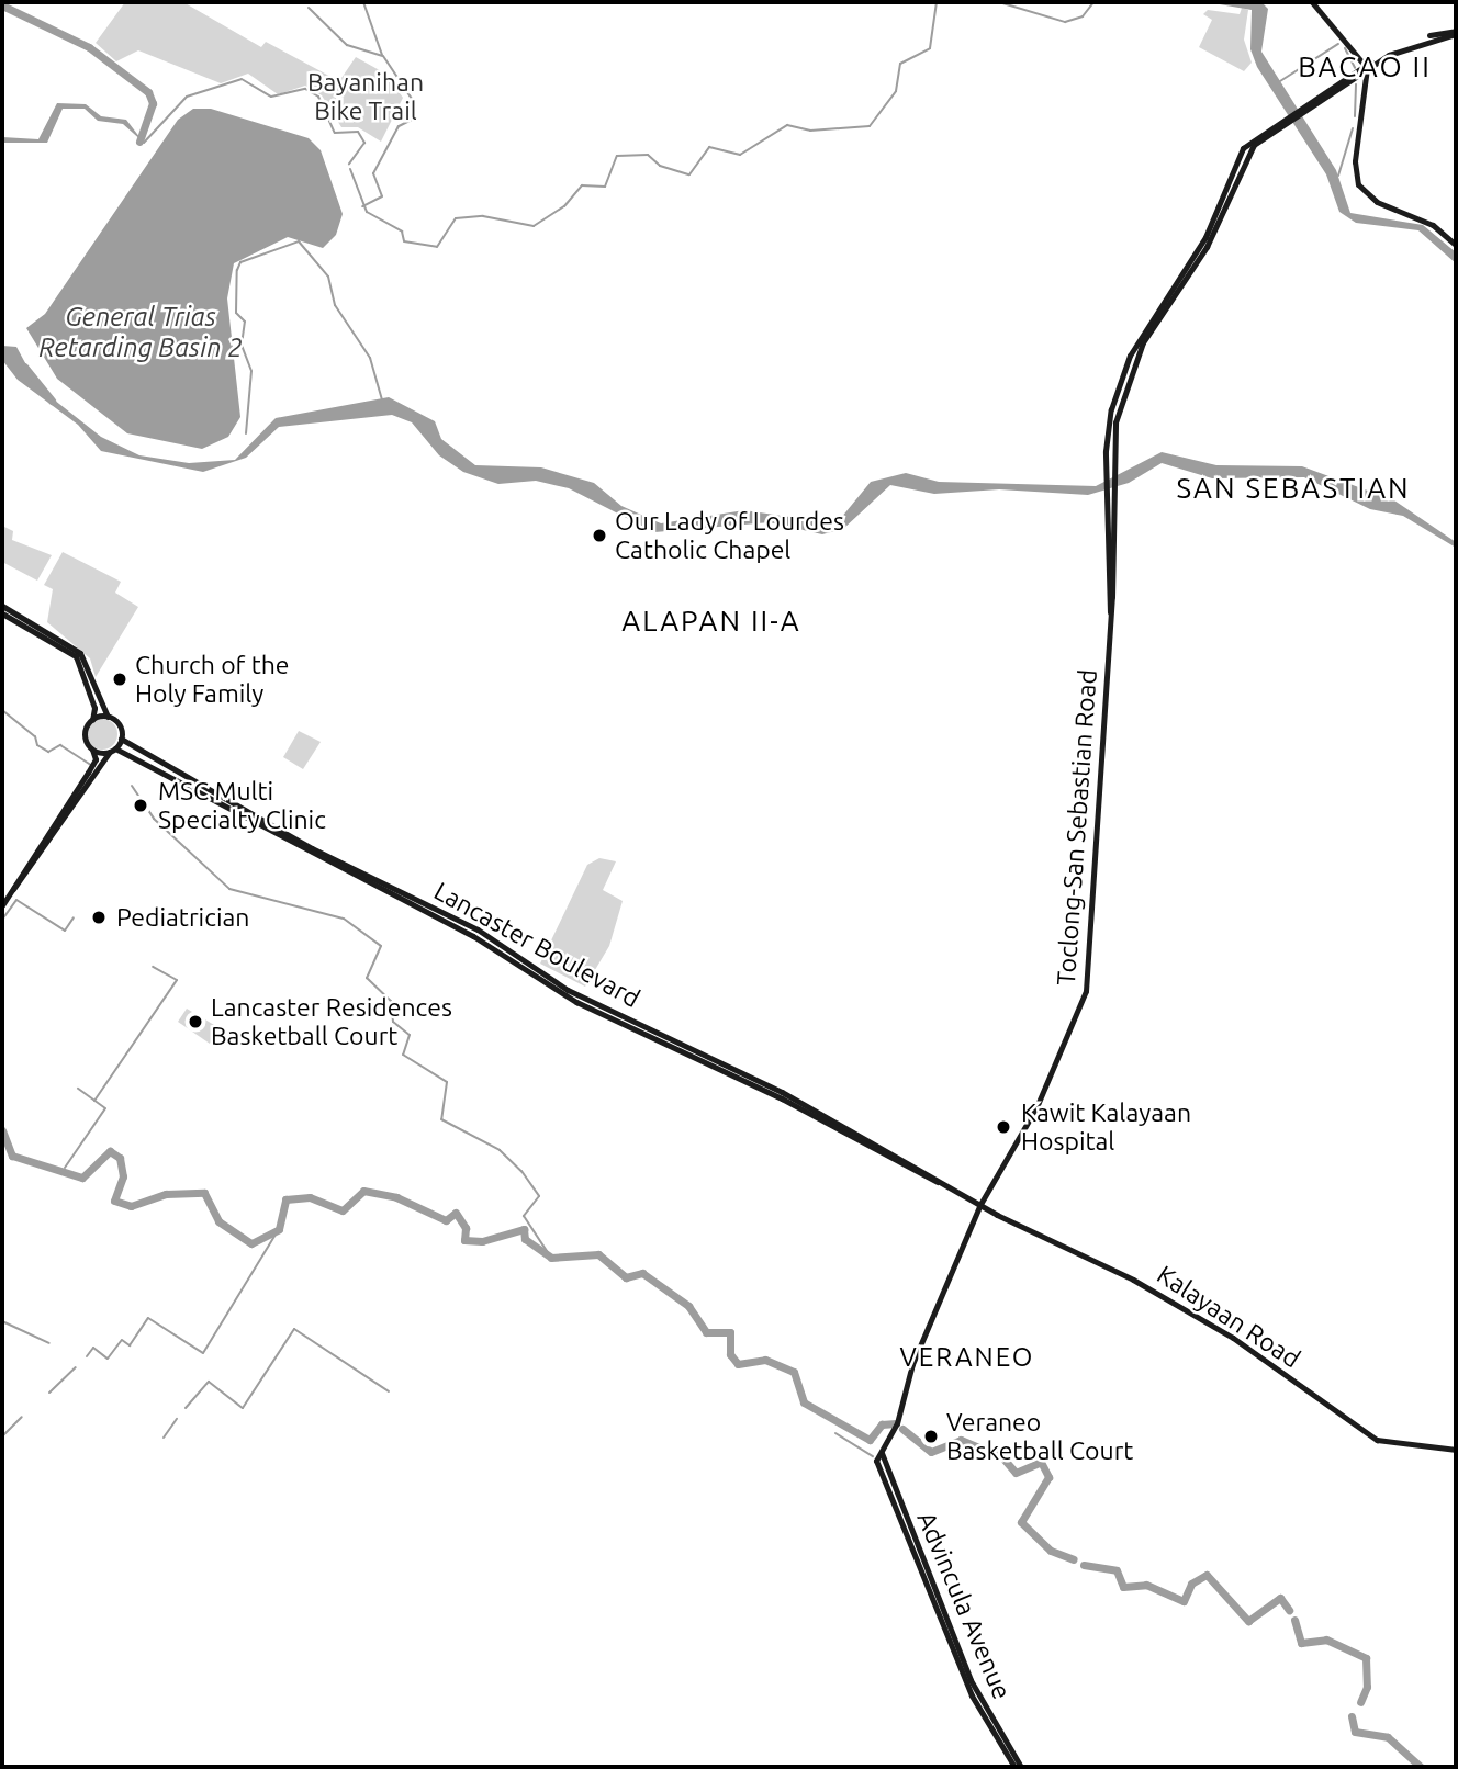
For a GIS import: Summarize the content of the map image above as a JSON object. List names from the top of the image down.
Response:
{
  "streets": {
    "main road": [
      "Toclong-San Sebastian Road",
      "Lancaster Boulevard",
      "Kalayaan Road",
      "Advincula Avenue"
    ]
  },
  "crossings": [
    ["Toclong-San Sebastian Road", "Lancaster Boulevard"],
    ["Toclong-San Sebastian Road", "Kalayaan Road"],
    ["Toclong-San Sebastian Road", "Advincula Avenue"],
    ["Lancaster Boulevard", "Kalayaan Road"]
  ],
  "districts": [
    "BACAO II",
    "SAN SEBASTIAN",
    "ALAPAN II-A",
    "VERANEO"
  ],
  "water": ["General Trias Retarding Basin 2"],
  "parks": ["Bayanihan Bike Trail"],
  "places": [
    "Our Lady of Lourdes Catholic Chapel",
    "Church of the Holy Family",
    "MSC Multi Specialty Clinic",
    "Pediatrician",
    "Lancaster Residences Basketball Court",
    "Kawit Kalayaan Hospital",
    "Veraneo Basketball Court"
  ]
}
